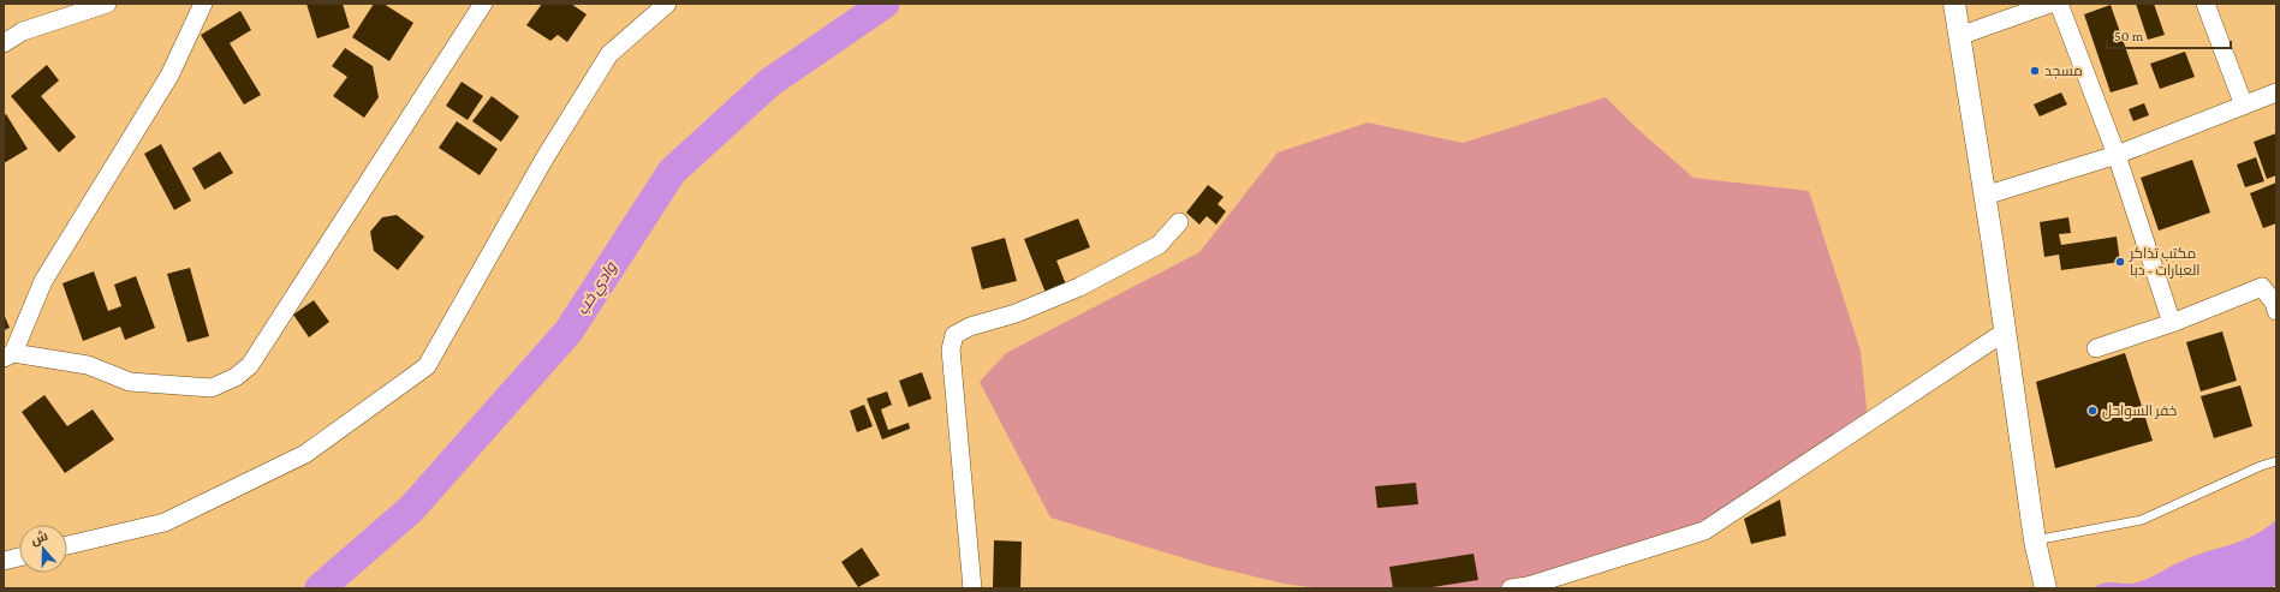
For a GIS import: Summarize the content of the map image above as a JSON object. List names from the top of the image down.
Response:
{
  "water": ["وادي خب"],
  "places": ["مسجد", "مكتب تذاكر العبارات - دبا", "خفر السواحل"],
  "scale_bar": "50 m",
  "north": "top"
}
